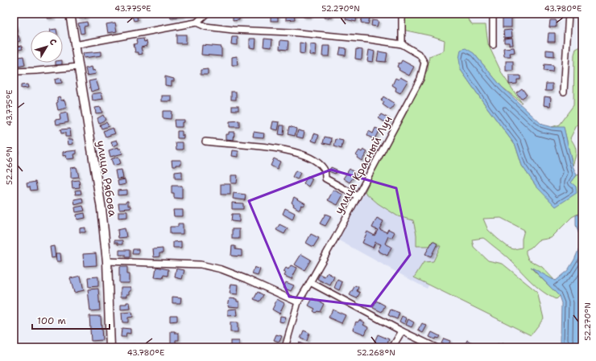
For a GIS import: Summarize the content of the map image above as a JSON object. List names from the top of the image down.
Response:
{
  "streets": {
    "street": ["улица Красный Луч", "улица Рябова"]
  },
  "scale_bar": "100 m",
  "north": "top right",
  "coordinates": [
    "43.775°E",
    "52.270°N",
    "43.780°E",
    "52.266°N",
    "52.268°N"
  ]
}
